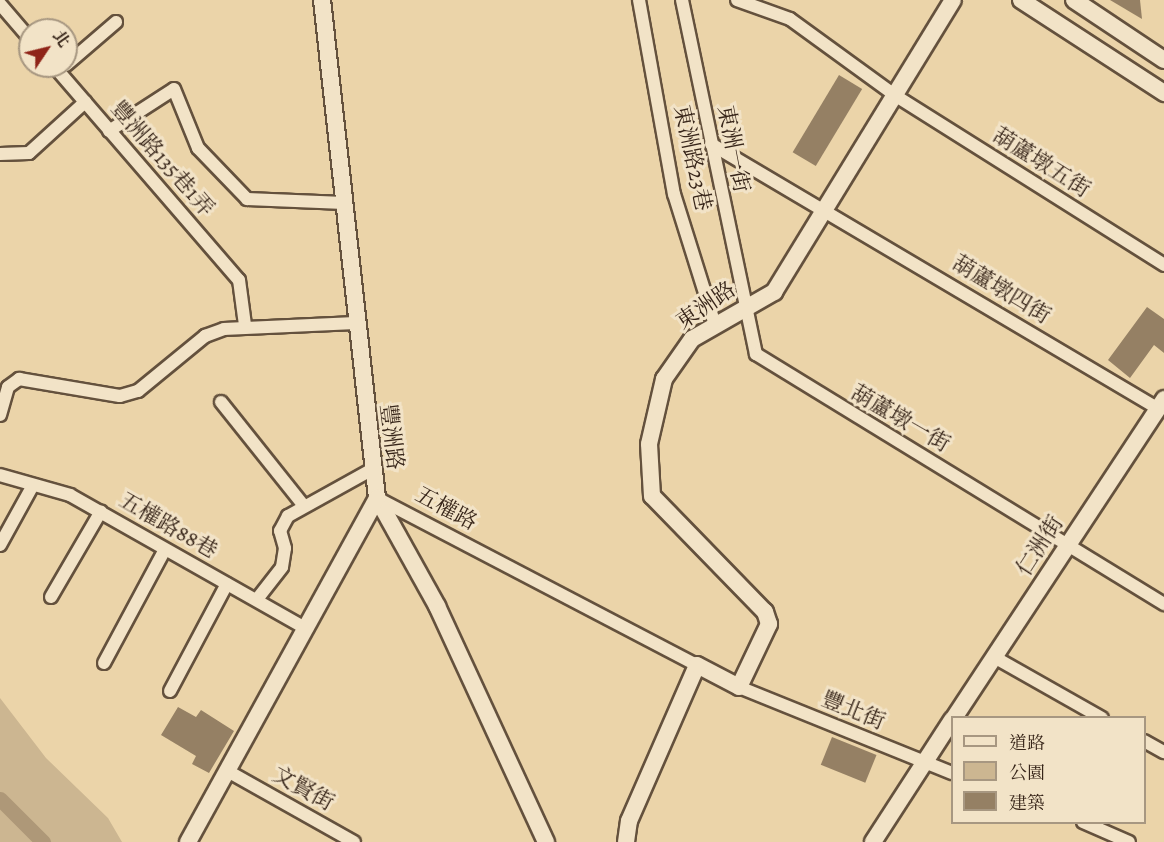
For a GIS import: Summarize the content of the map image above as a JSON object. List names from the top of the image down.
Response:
{
  "streets": {
    "street": [
      "東洲一街",
      "東洲路23巷",
      "豐洲路135巷1弄",
      "葫蘆墩五街",
      "葫蘆墩四街",
      "東洲路",
      "葫蘆墩一街",
      "豐洲路",
      "五權路",
      "五權路88巷",
      "仁洲街",
      "豐北街",
      "文賢街"
    ]
  },
  "crossings": [
    ["東洲一街", "葫蘆墩四街"],
    ["東洲一街", "東洲路"],
    ["東洲一街", "葫蘆墩一街"],
    ["東洲路23巷", "東洲路"],
    ["葫蘆墩五街", "東洲路"],
    ["葫蘆墩四街", "東洲路"],
    ["葫蘆墩四街", "仁洲街"],
    ["東洲路", "葫蘆墩一街"],
    ["東洲路", "五權路"],
    ["東洲路", "豐北街"],
    ["葫蘆墩一街", "仁洲街"],
    ["豐洲路", "五權路"],
    ["五權路", "豐北街"],
    ["仁洲街", "豐北街"]
  ],
  "legend": ["道路", "公園", "建築"],
  "north": "top right"
}
